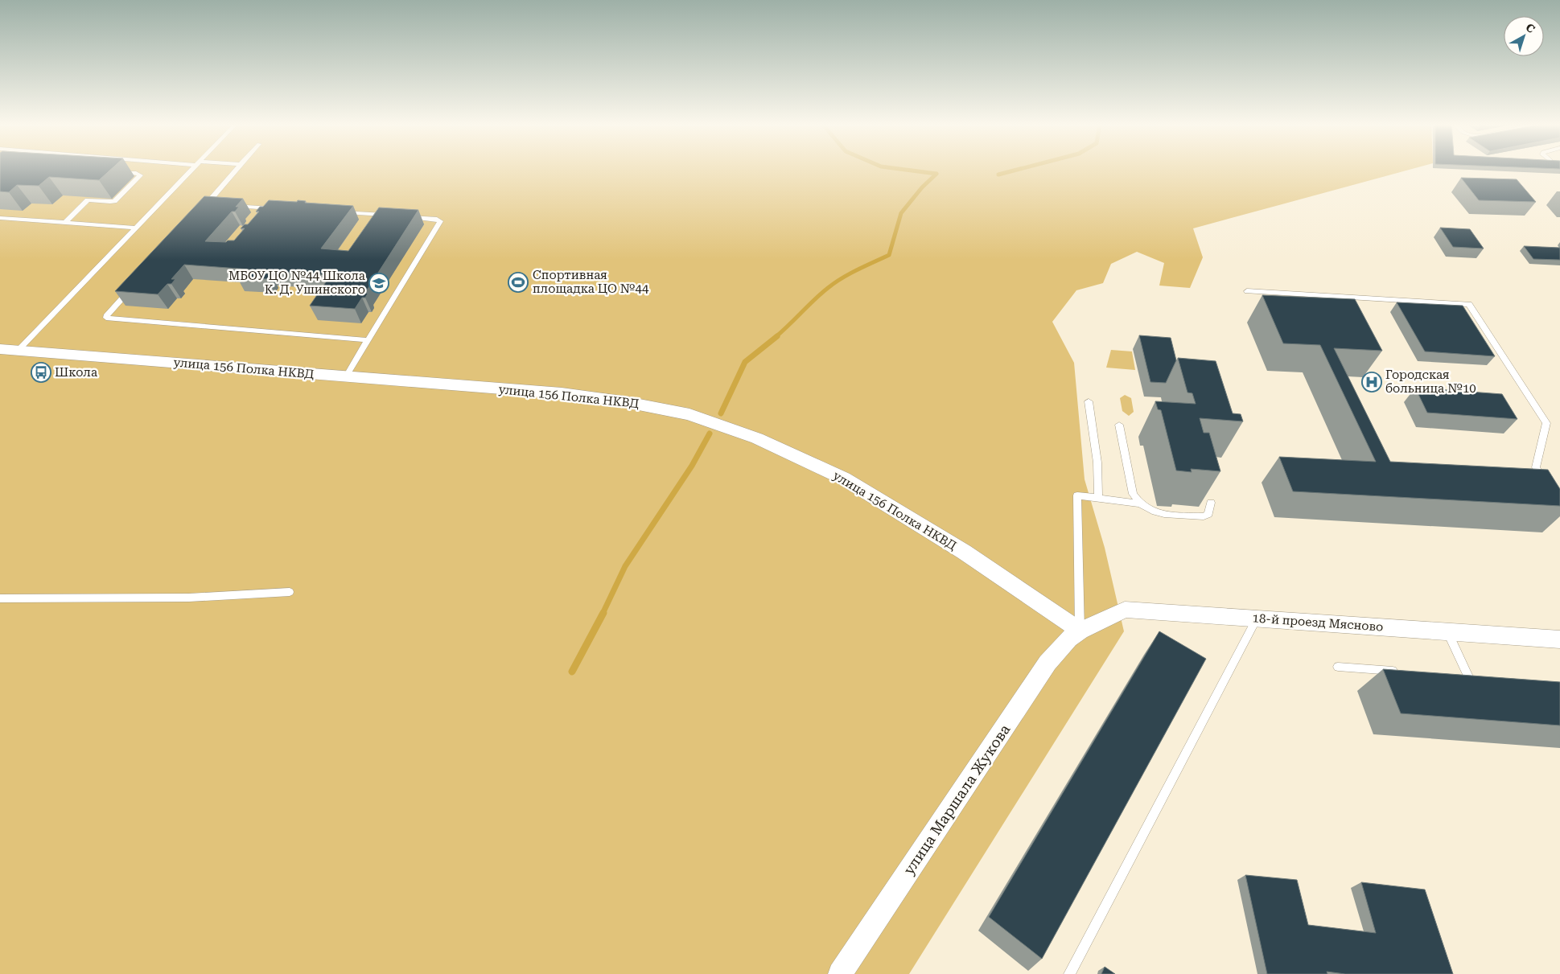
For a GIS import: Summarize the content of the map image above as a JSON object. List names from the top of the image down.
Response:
{
  "streets": {
    "street": ["улица 156 Полка НКВД", "18-й проезд Мясново", "улица Маршала Жукова"]
  },
  "crossings": [
    ["улица 156 Полка НКВД", "18-й проезд Мясново"],
    ["улица 156 Полка НКВД", "улица Маршала Жукова"],
    ["18-й проезд Мясново", "улица Маршала Жукова"]
  ],
  "places": {
    "sports": ["Спортивная площадка ЦО №44"],
    "school or university": ["МБОУ ЦО №44 Школа К. Д. Ушинского"],
    "bus stop": ["Школа"],
    "hospital": ["Городская больница №10"]
  },
  "north": "top right"
}
